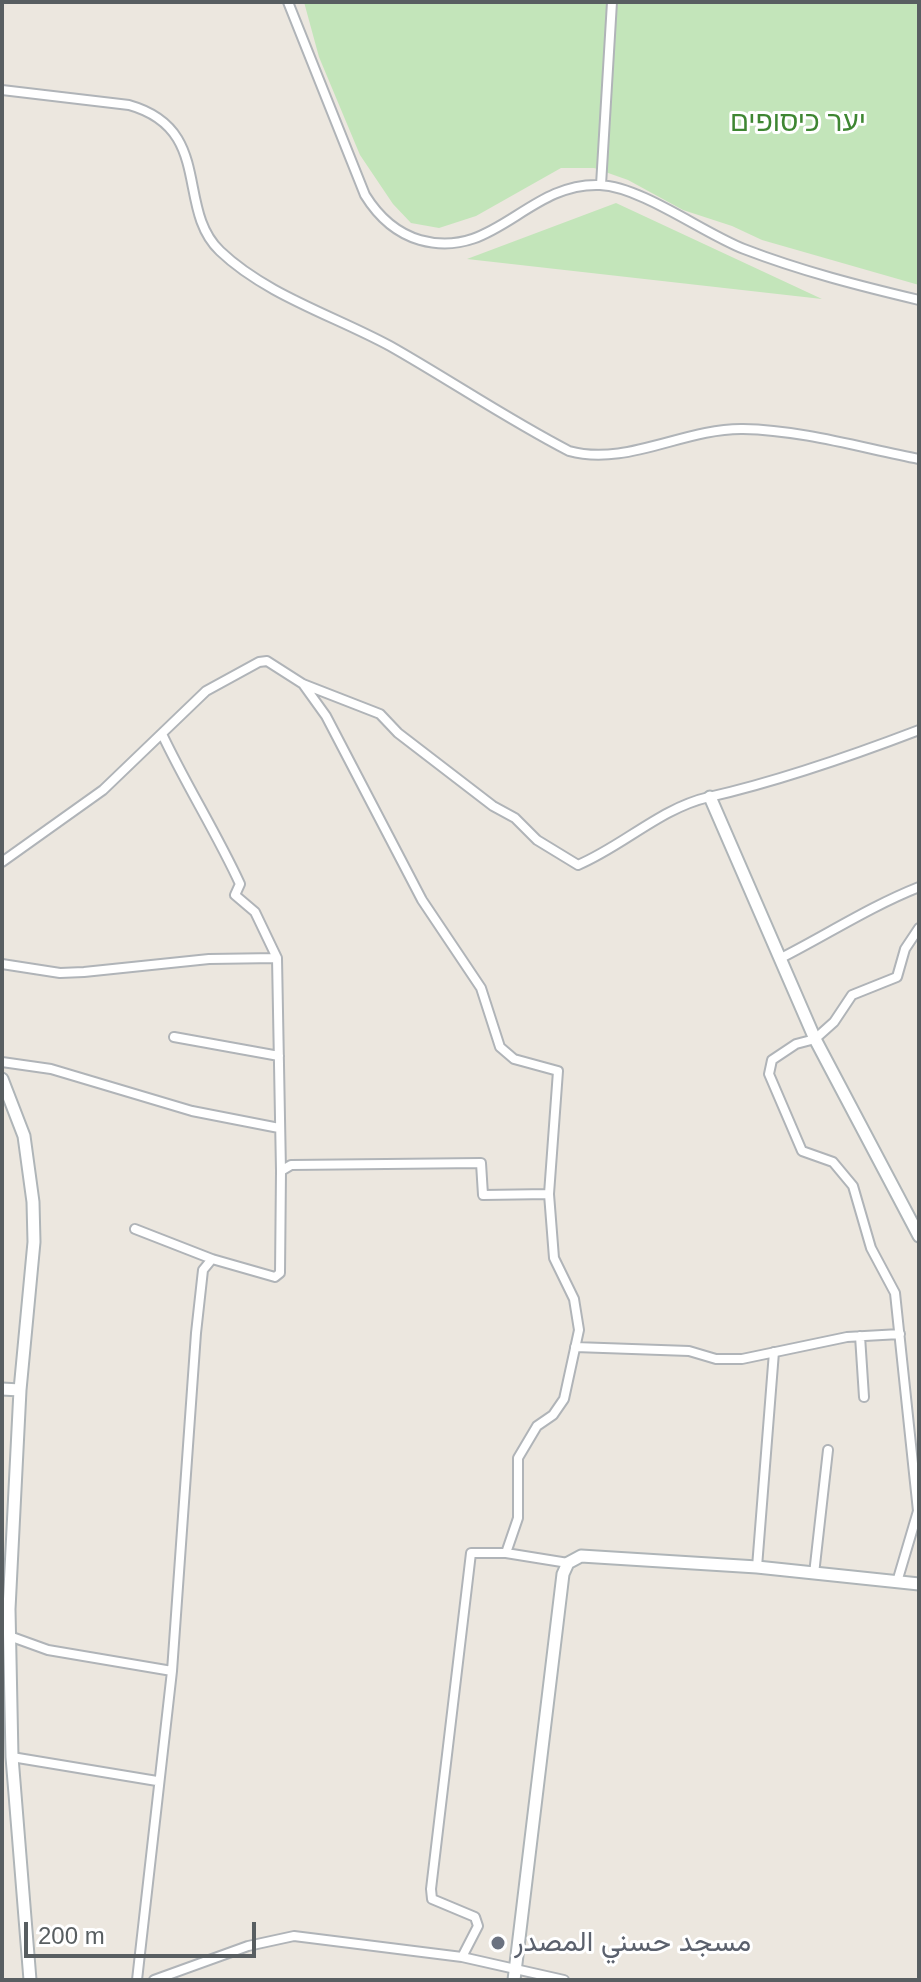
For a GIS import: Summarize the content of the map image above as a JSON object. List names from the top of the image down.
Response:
{
  "parks": ["יער כיסופים"],
  "places": ["مسجد حسني المصدر"],
  "scale_bar": "200 m"
}
